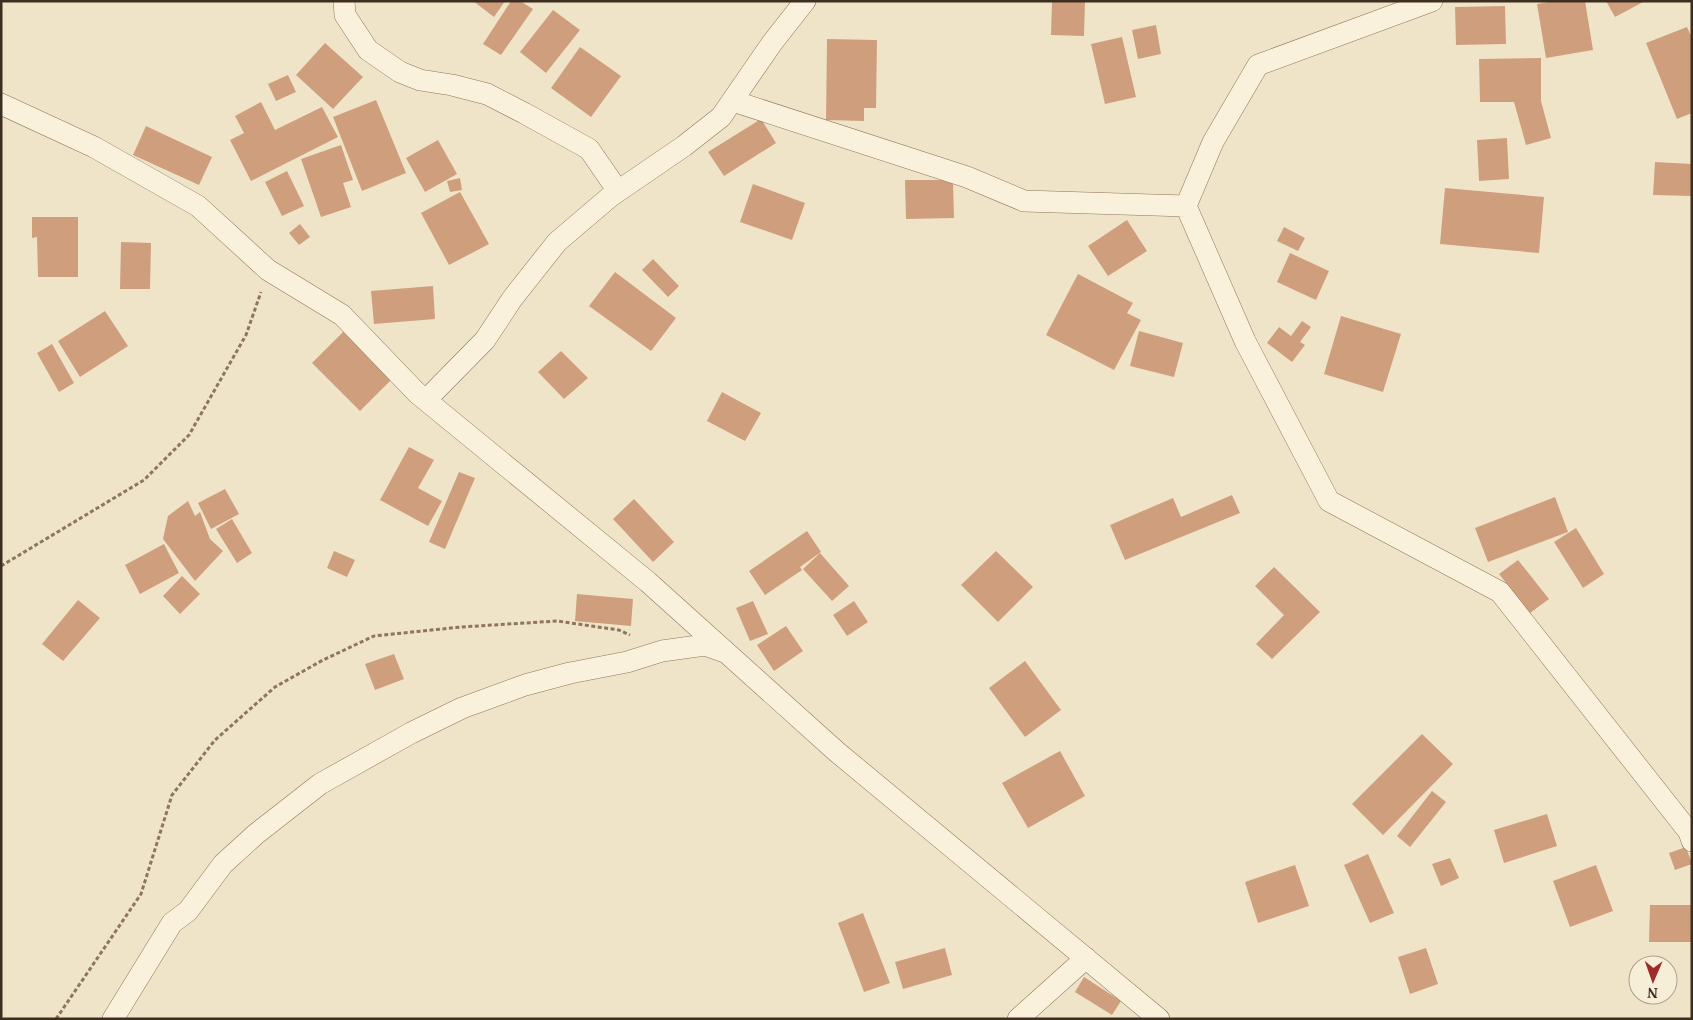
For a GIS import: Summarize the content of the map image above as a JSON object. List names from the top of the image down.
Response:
{
  "north": "bottom"
}
